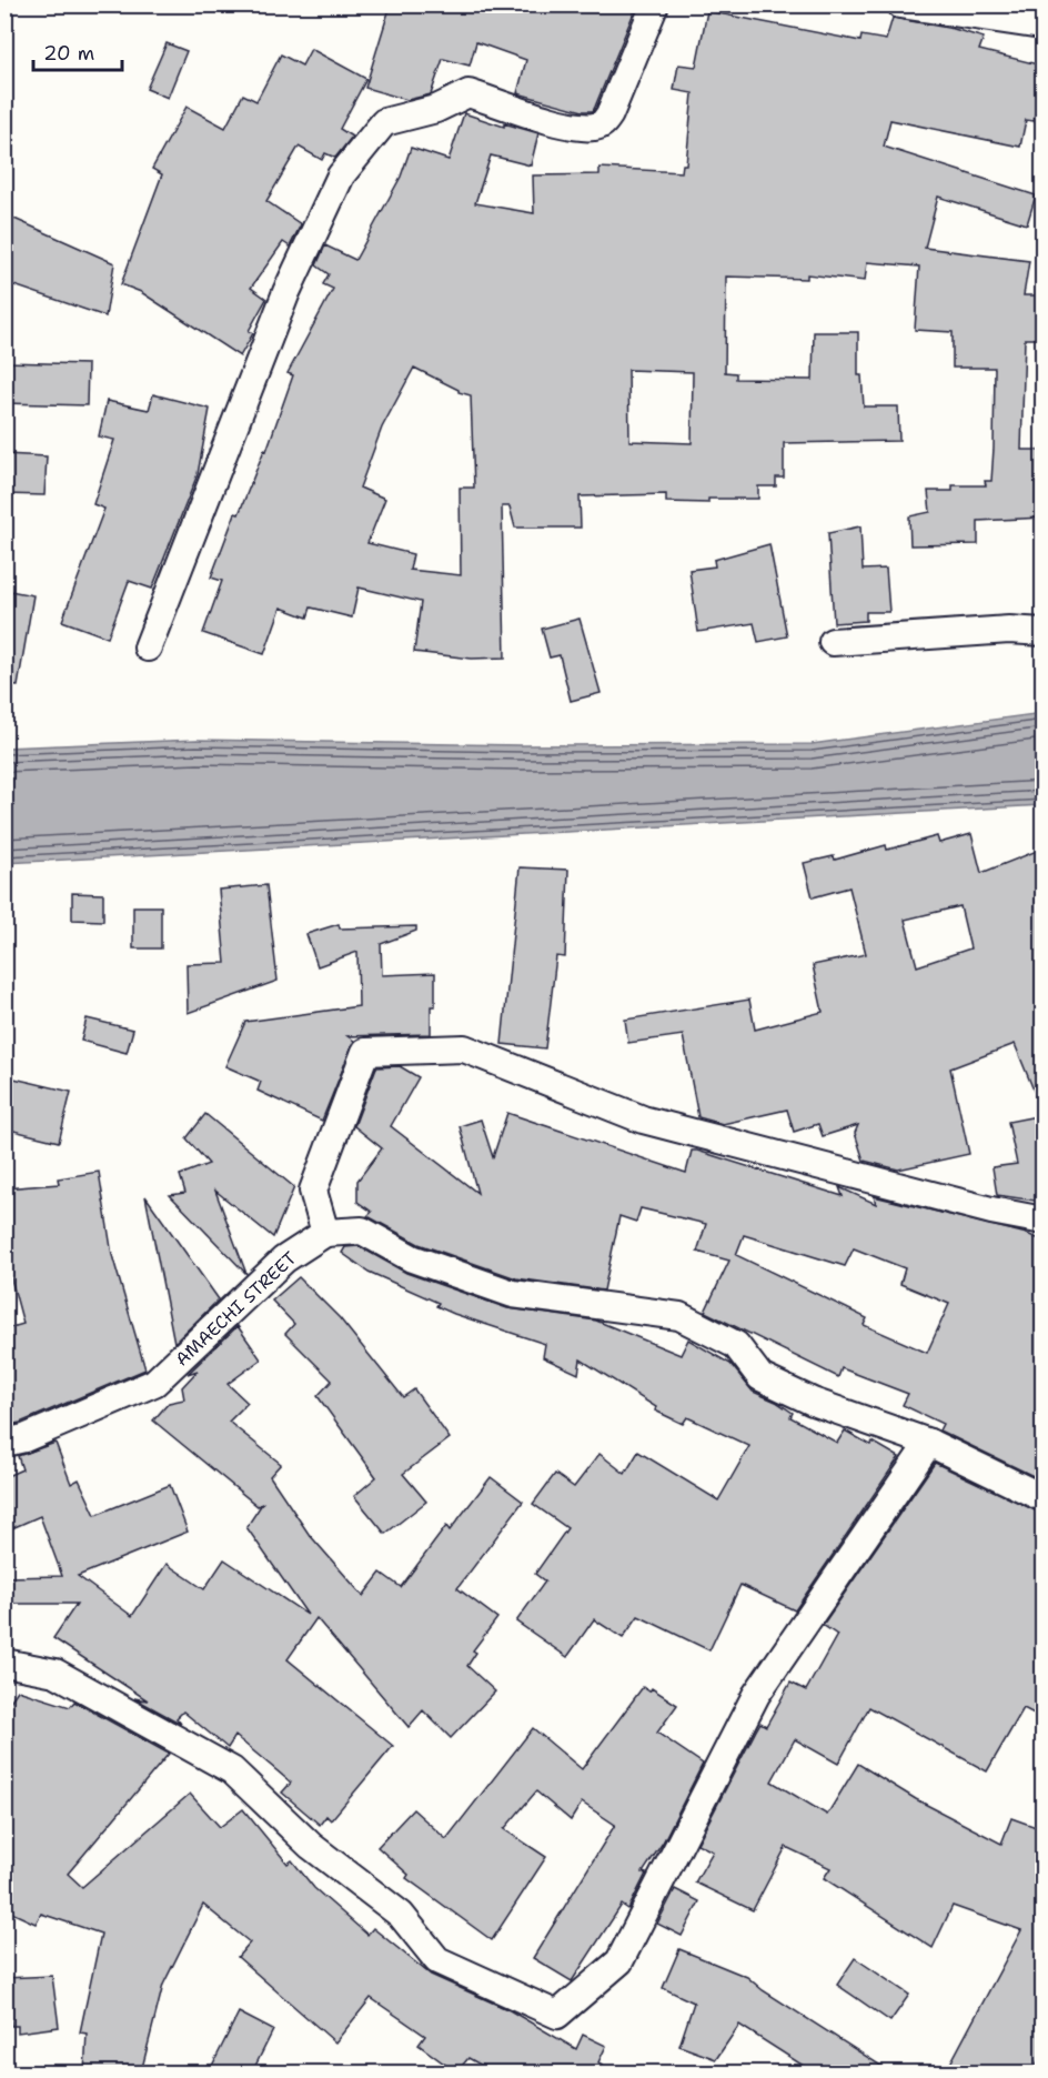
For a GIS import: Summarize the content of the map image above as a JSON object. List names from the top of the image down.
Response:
{
  "streets": {
    "street": ["AMAECHI STREET"]
  },
  "scale_bar": "20 m"
}
